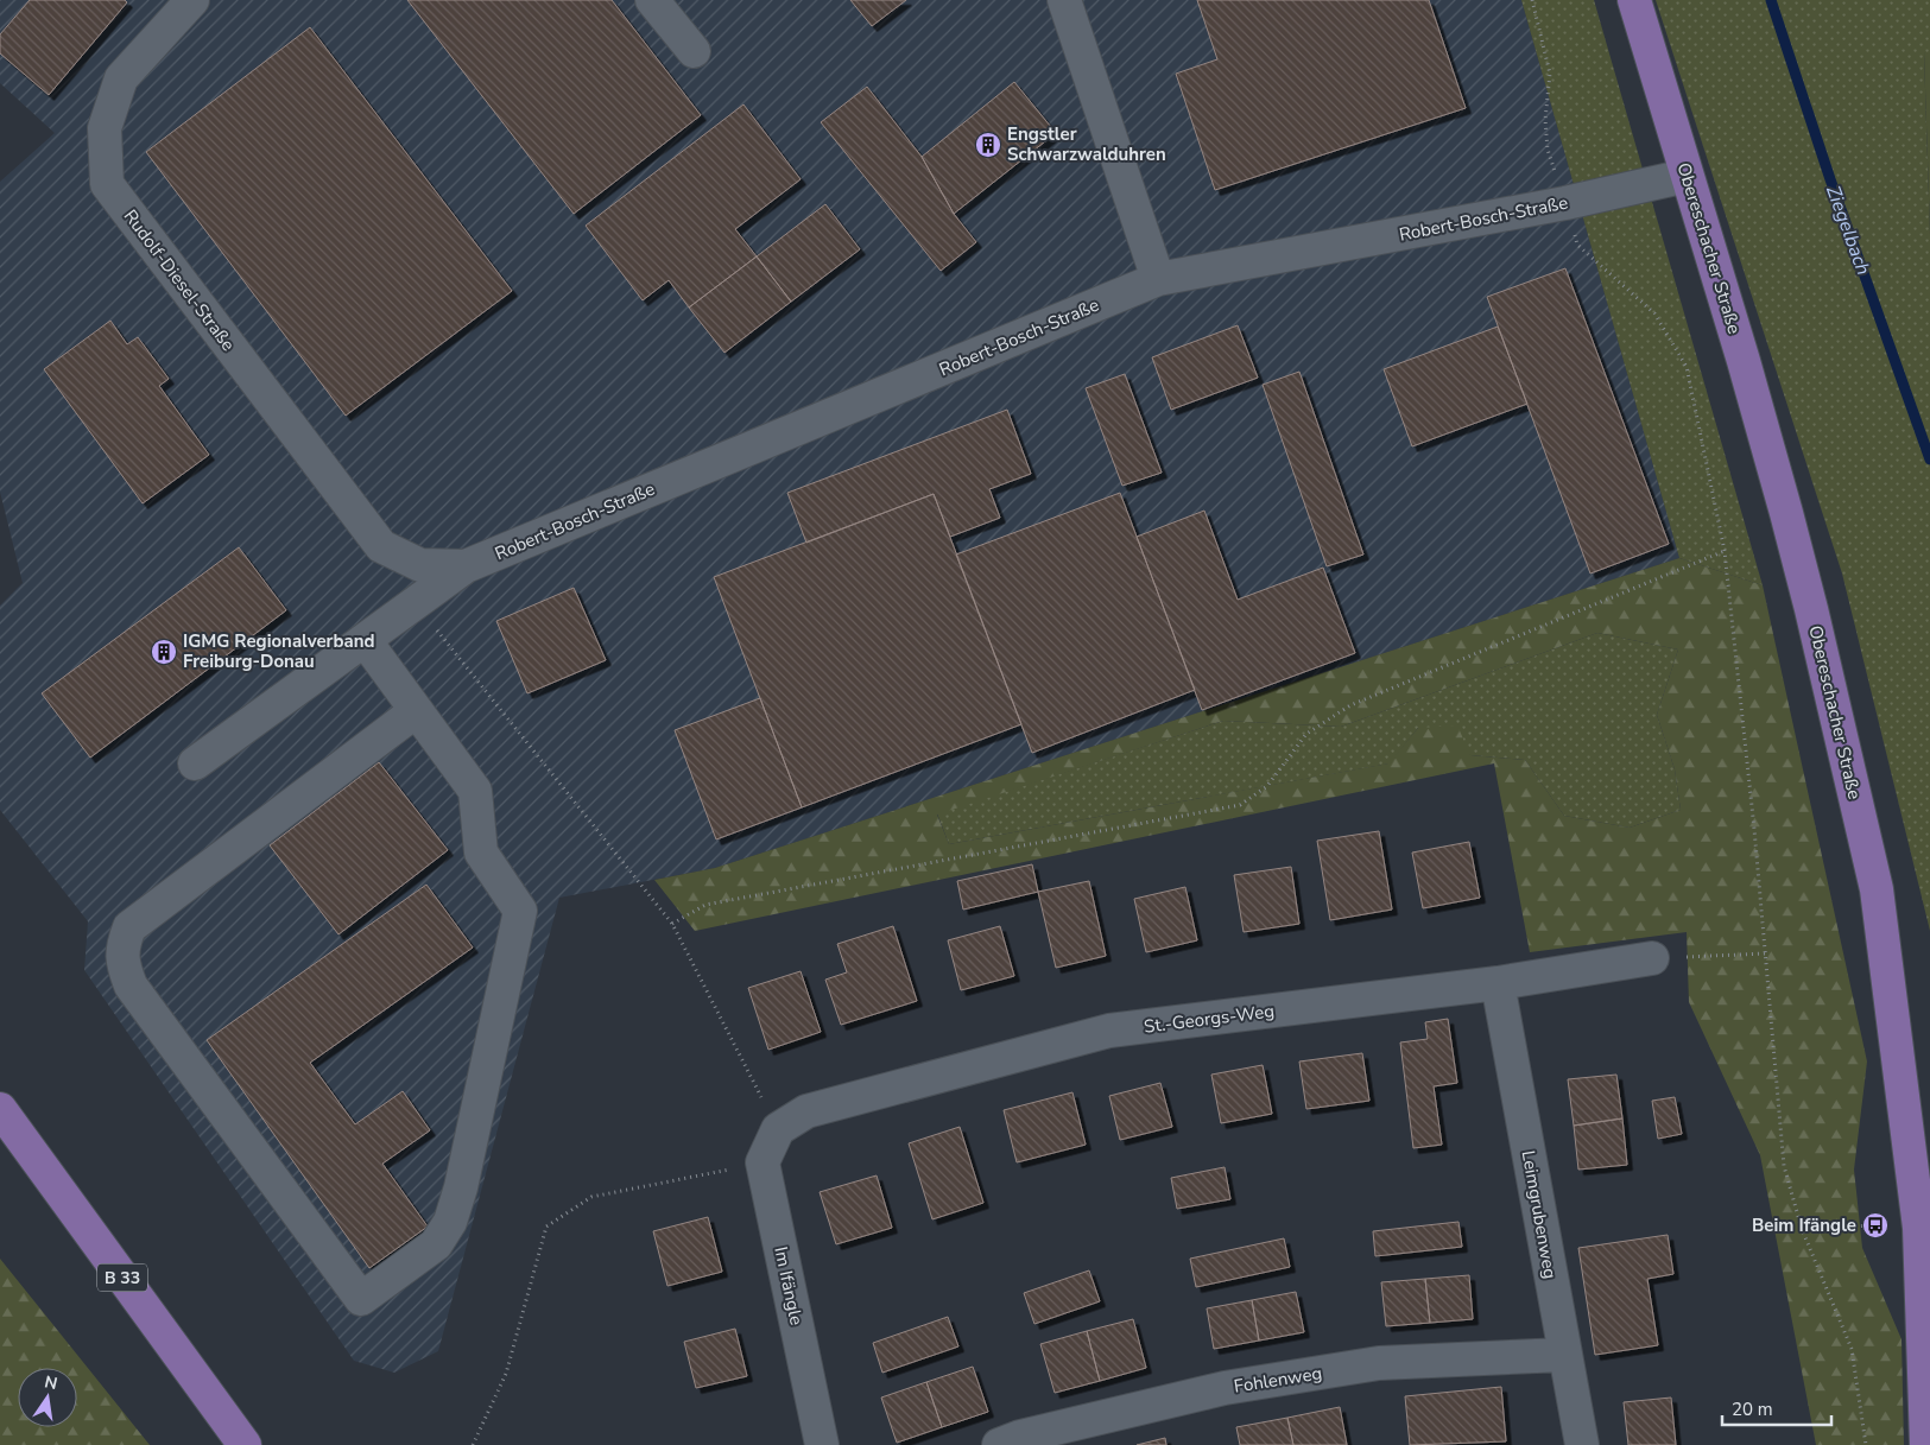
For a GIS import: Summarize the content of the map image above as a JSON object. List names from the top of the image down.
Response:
{
  "streets": {
    "main road": ["Obereschacher Straße", "B 33"],
    "street": [
      "Robert-Bosch-Straße",
      "Rudolf-Diesel-Straße",
      "St.-Georgs-Weg",
      "Leimgrubenweg",
      "Im Ifängle",
      "Fohlenweg"
    ]
  },
  "crossings": [
    ["Robert-Bosch-Straße", "Obereschacher Straße"],
    ["Robert-Bosch-Straße", "Rudolf-Diesel-Straße"],
    ["St.-Georgs-Weg", "Leimgrubenweg"],
    ["Leimgrubenweg", "Fohlenweg"]
  ],
  "water": ["Ziegelbach"],
  "places": {
    "building": ["Engstler Schwarzwalduhren", "IGMG Regionalverband Freiburg-Donau"],
    "bus stop": ["Beim Ifängle"]
  },
  "scale_bar": "20 m",
  "north": "top"
}
